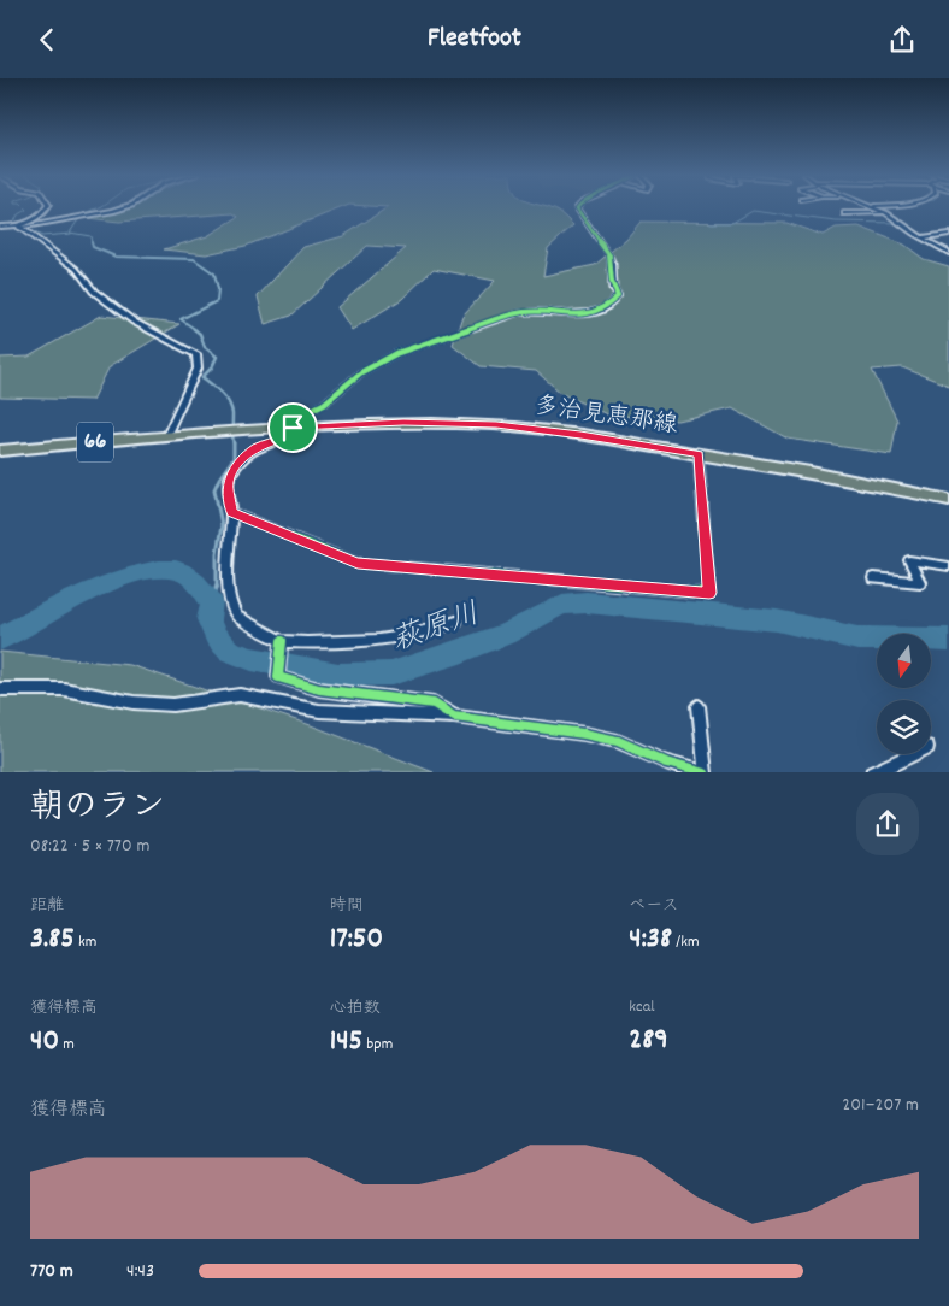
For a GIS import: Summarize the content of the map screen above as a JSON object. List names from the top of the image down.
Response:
{
  "streets": {
    "main road": ["多治見恵那線", "66"]
  },
  "water": ["萩原川"],
  "north": "bottom",
  "page": {
    "header": "Fleetfoot",
    "heading": ["朝のラン", "08:22 · 5 × 770 m"],
    "stats": [
      ["距離", "3.85 km"],
      ["時間", "17:50"],
      ["ペース", "4:38 /km"],
      ["獲得標高", "40 m"],
      ["心拍数", "145 bpm"],
      ["kcal", "289"]
    ],
    "chart": ["獲得標高", "201–207 m"],
    "list": [
      {
        "name": "770 m",
        "note": "4:43"
      }
    ]
  }
}
